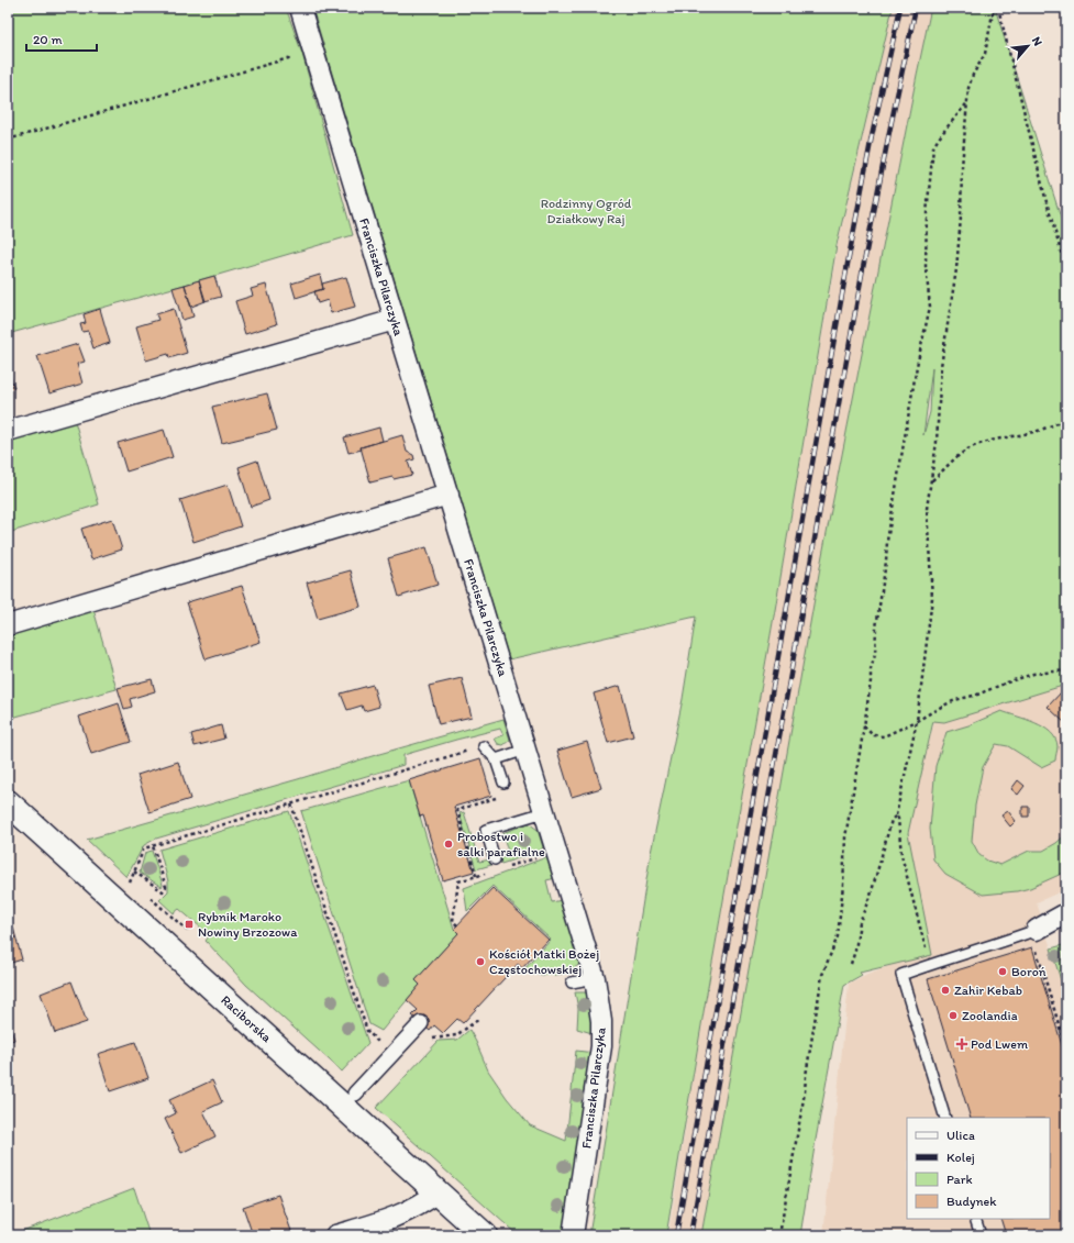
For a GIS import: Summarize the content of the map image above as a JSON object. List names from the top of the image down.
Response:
{
  "streets": {
    "main road": ["Raciborska"],
    "street": ["Franciszka Pilarczyka"]
  },
  "parks": ["Rodzinny Ogród Działkowy Raj"],
  "places": {
    "other": [
      "Probostwo i salki parafialne",
      "Kościół Matki Bożej Częstochowskiej",
      "Boroń",
      "Zahir Kebab",
      "Zoolandia"
    ],
    "transit": ["Rybnik Maroko Nowiny Brzozowa"],
    "health": ["Pod Lwem"]
  },
  "legend": [
    "Ulica",
    "Kolej",
    "Park",
    "Budynek"
  ],
  "scale_bar": "20 m",
  "north": "top right"
}
